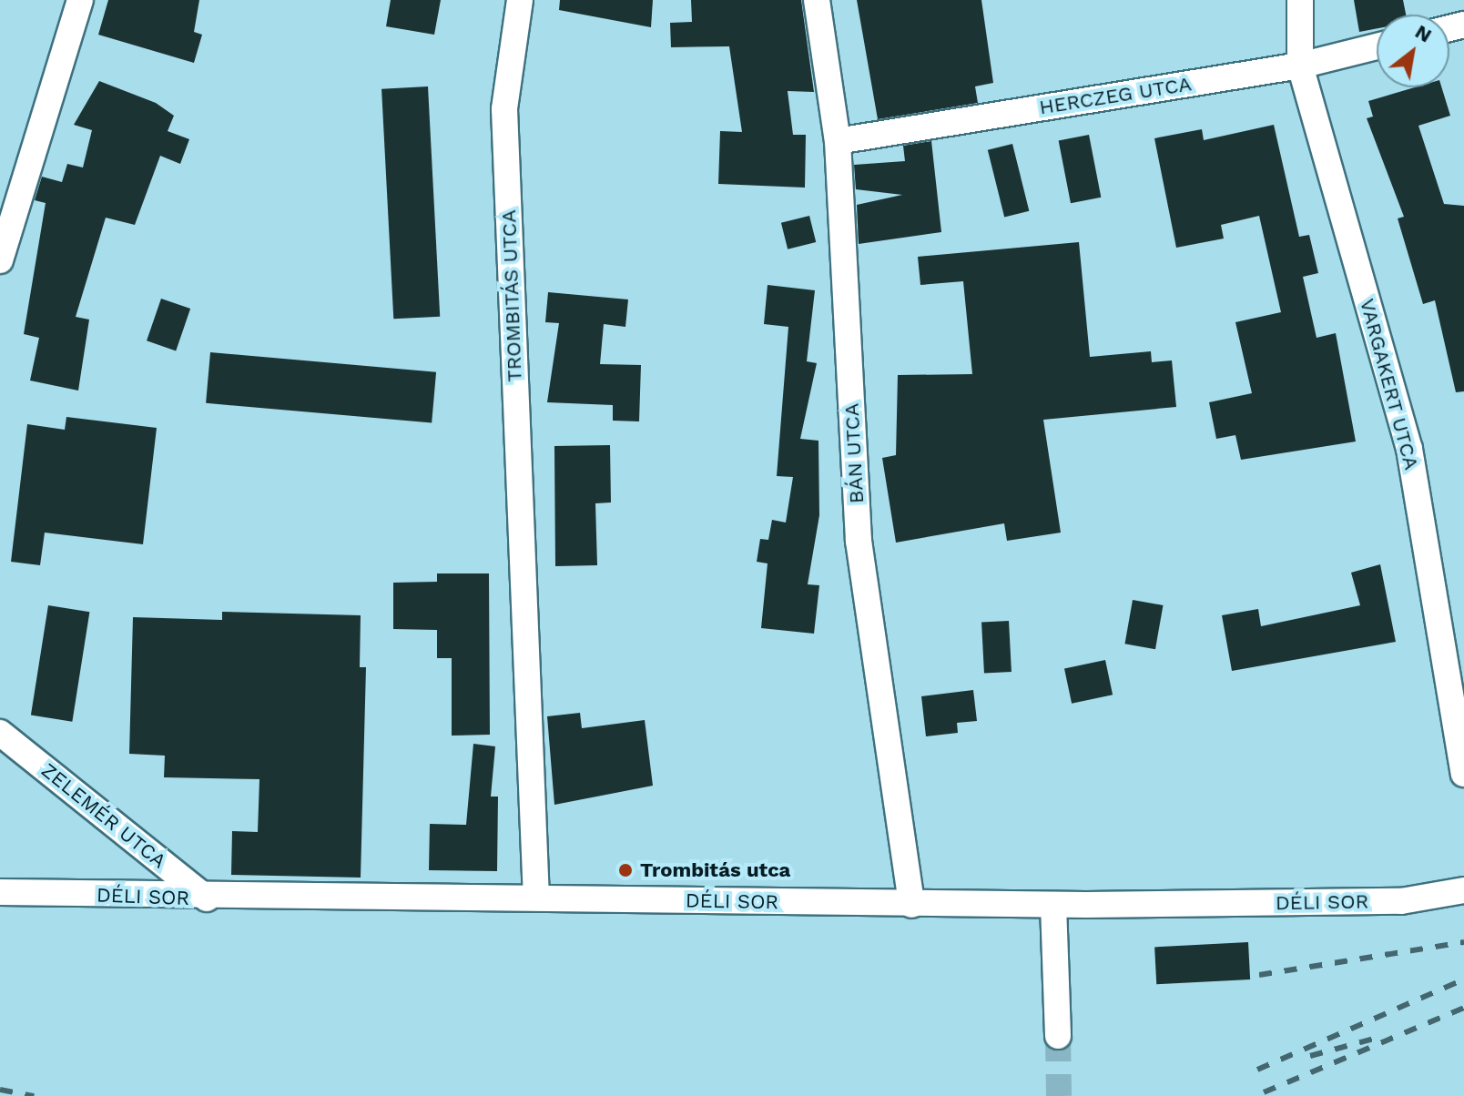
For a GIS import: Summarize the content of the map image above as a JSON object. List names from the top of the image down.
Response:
{
  "streets": {
    "street": [
      "HERCZEG UTCA",
      "TROMBITÁS UTCA",
      "VARGAKERT UTCA",
      "BÁN UTCA",
      "ZELEMÉR UTCA",
      "DÉLI SOR"
    ]
  },
  "crossings": [
    ["HERCZEG UTCA", "VARGAKERT UTCA"],
    ["HERCZEG UTCA", "BÁN UTCA"],
    ["TROMBITÁS UTCA", "DÉLI SOR"],
    ["BÁN UTCA", "DÉLI SOR"],
    ["ZELEMÉR UTCA", "DÉLI SOR"]
  ],
  "places": ["Trombitás utca"],
  "north": "top right"
}
